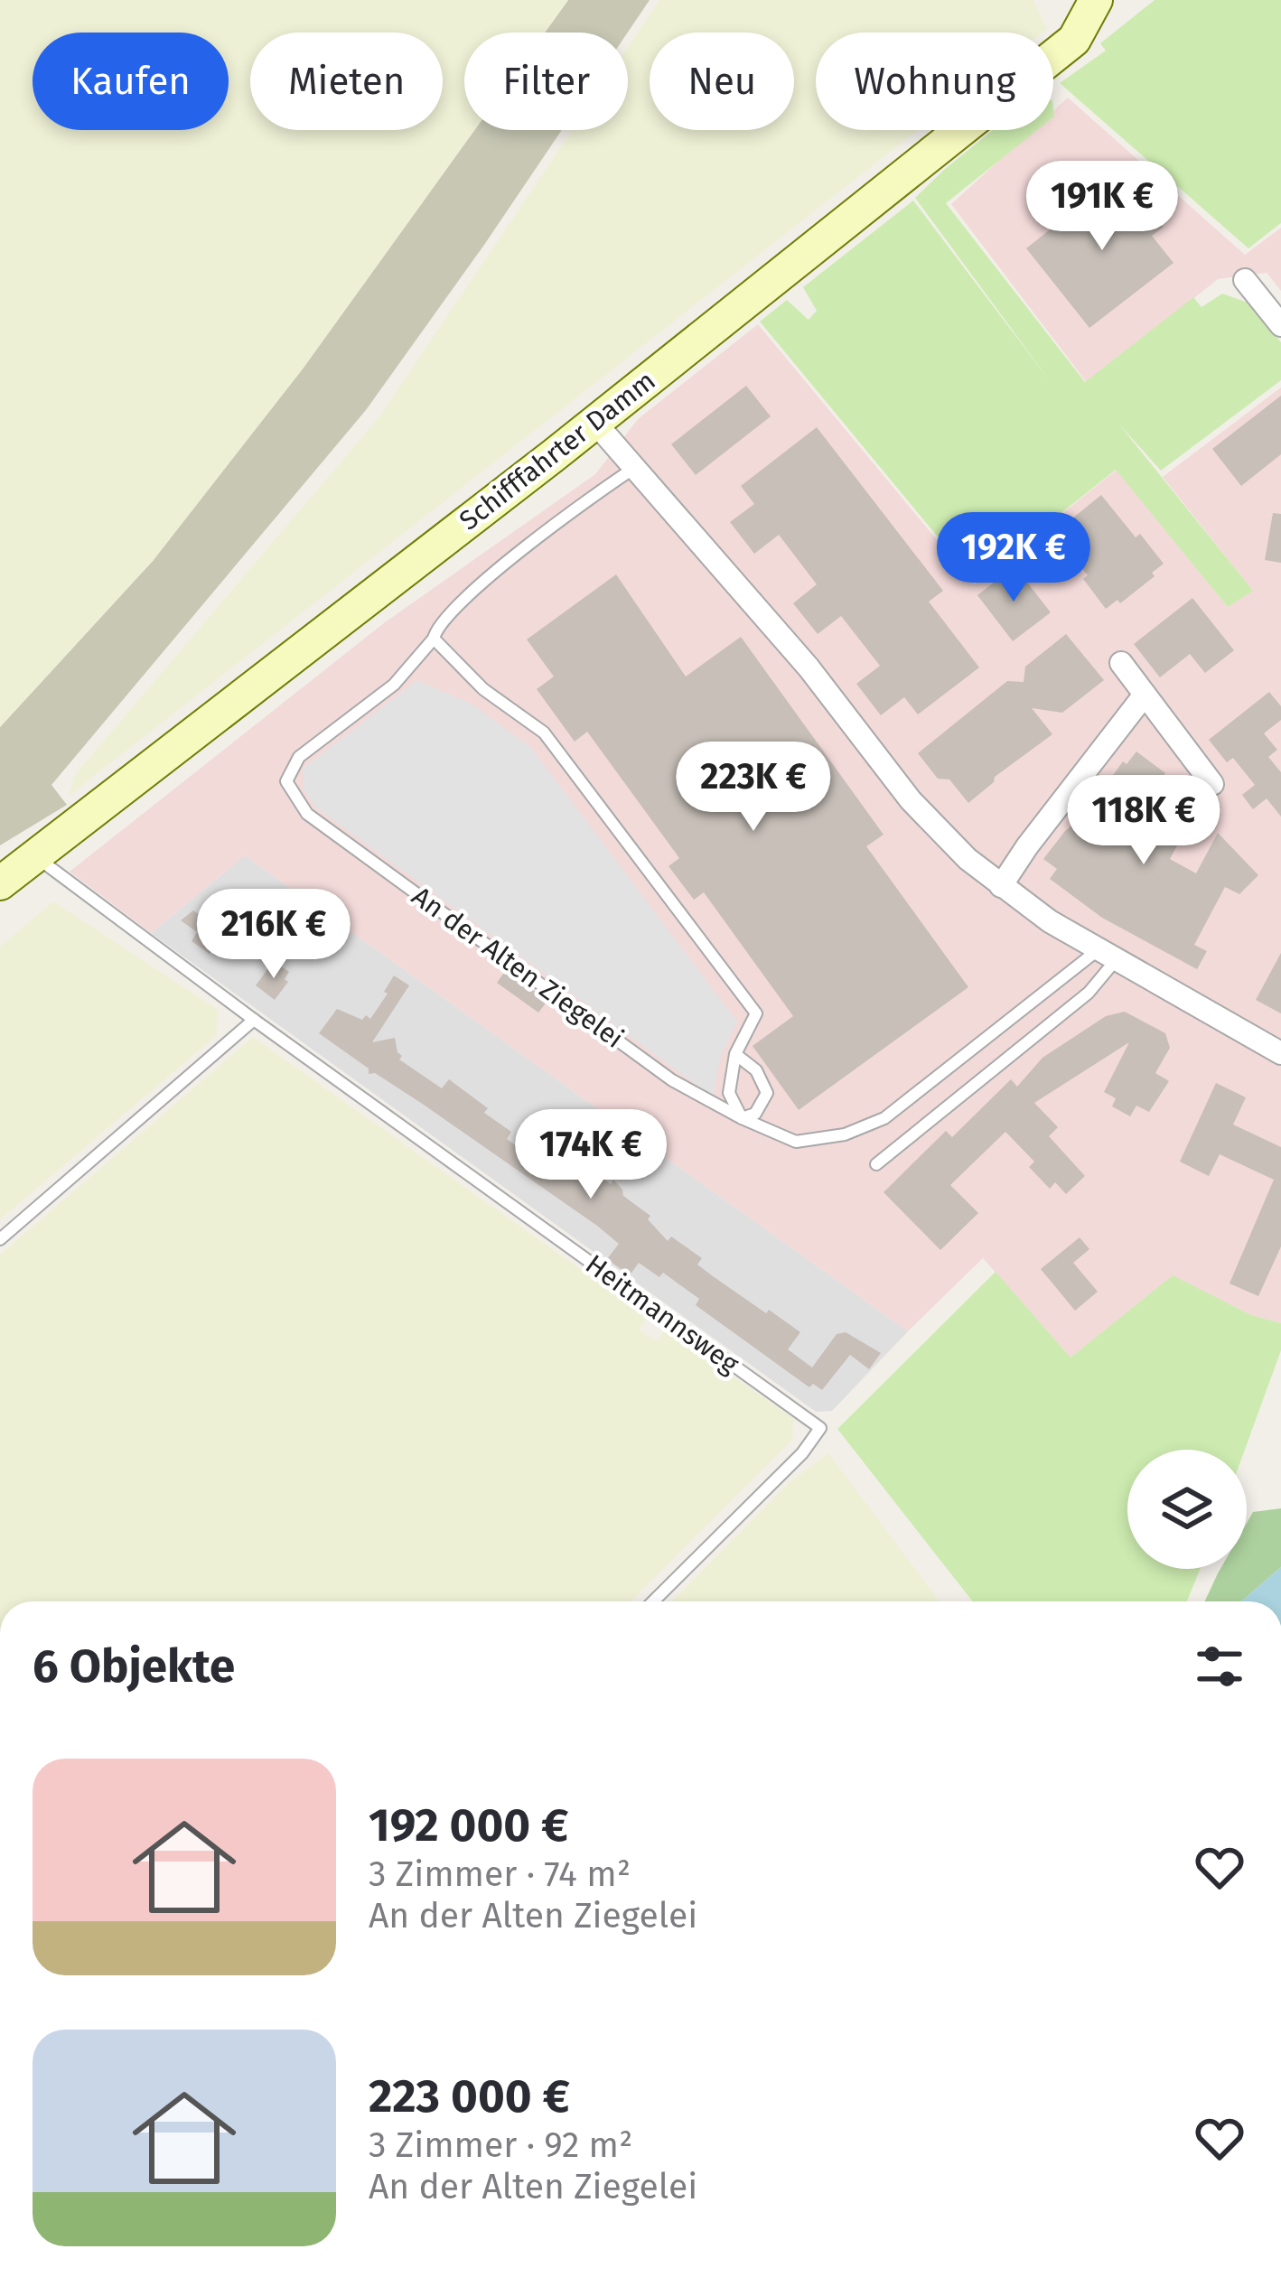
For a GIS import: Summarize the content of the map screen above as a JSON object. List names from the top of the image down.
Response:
{
  "streets": {
    "main road": ["Schifffahrter Damm"],
    "lane": ["An der Alten Ziegelei", "Heitmannsweg"]
  },
  "crossings": [
    ["Schifffahrter Damm", "Heitmannsweg"]
  ],
  "page": {
    "chip": [
      "Kaufen",
      "Mieten",
      "Filter",
      "Neu",
      "Wohnung"
    ],
    "price": [
      "191K €",
      "192K €",
      "223K €",
      "118K €",
      "216K €",
      "174K €"
    ],
    "heading": "6 Objekte",
    "list": [
      {
        "name": "192 000 €",
        "note": "3 Zimmer · 74 m² · An der Alten Ziegelei"
      },
      {
        "name": "223 000 €",
        "note": "3 Zimmer · 92 m² · An der Alten Ziegelei"
      }
    ]
  }
}
